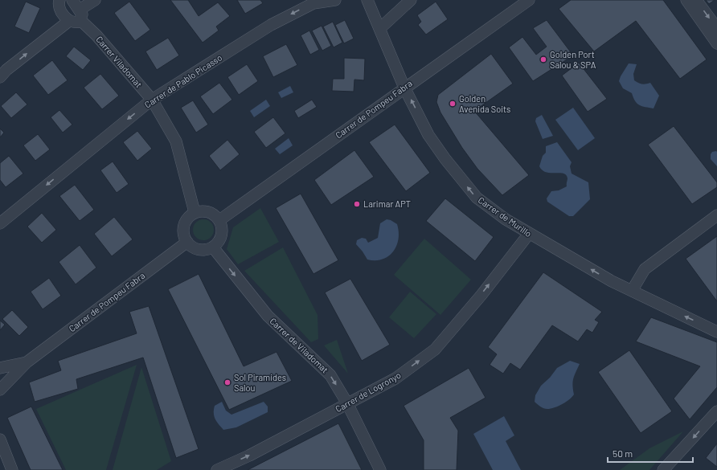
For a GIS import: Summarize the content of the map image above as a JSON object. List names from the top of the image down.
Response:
{
  "streets": {
    "street": [
      "Carrer Viladomat",
      "Carrer de Pablo Picasso",
      "Carrer de Pompeu Fabra",
      "Carrer de Murillo",
      "Carrer de Viladomat",
      "Carrer de Logronyo"
    ]
  },
  "crossings": [
    ["Carrer Viladomat", "Carrer de Pablo Picasso"],
    ["Carrer Viladomat", "Carrer de Pompeu Fabra"],
    ["Carrer Viladomat", "Carrer de Viladomat"],
    ["Carrer de Pompeu Fabra", "Carrer de Murillo"],
    ["Carrer de Pompeu Fabra", "Carrer de Viladomat"],
    ["Carrer de Murillo", "Carrer de Logronyo"],
    ["Carrer de Viladomat", "Carrer de Logronyo"]
  ],
  "one_way": [
    "Carrer de Pablo Picasso",
    "Carrer de Murillo",
    "Carrer de Viladomat",
    "Carrer de Logronyo"
  ],
  "places": [
    "Golden Port Salou & SPA",
    "Golden Avenida Soits",
    "Larimar APT",
    "Sol Piramides Salou"
  ],
  "scale_bar": "50 m"
}
